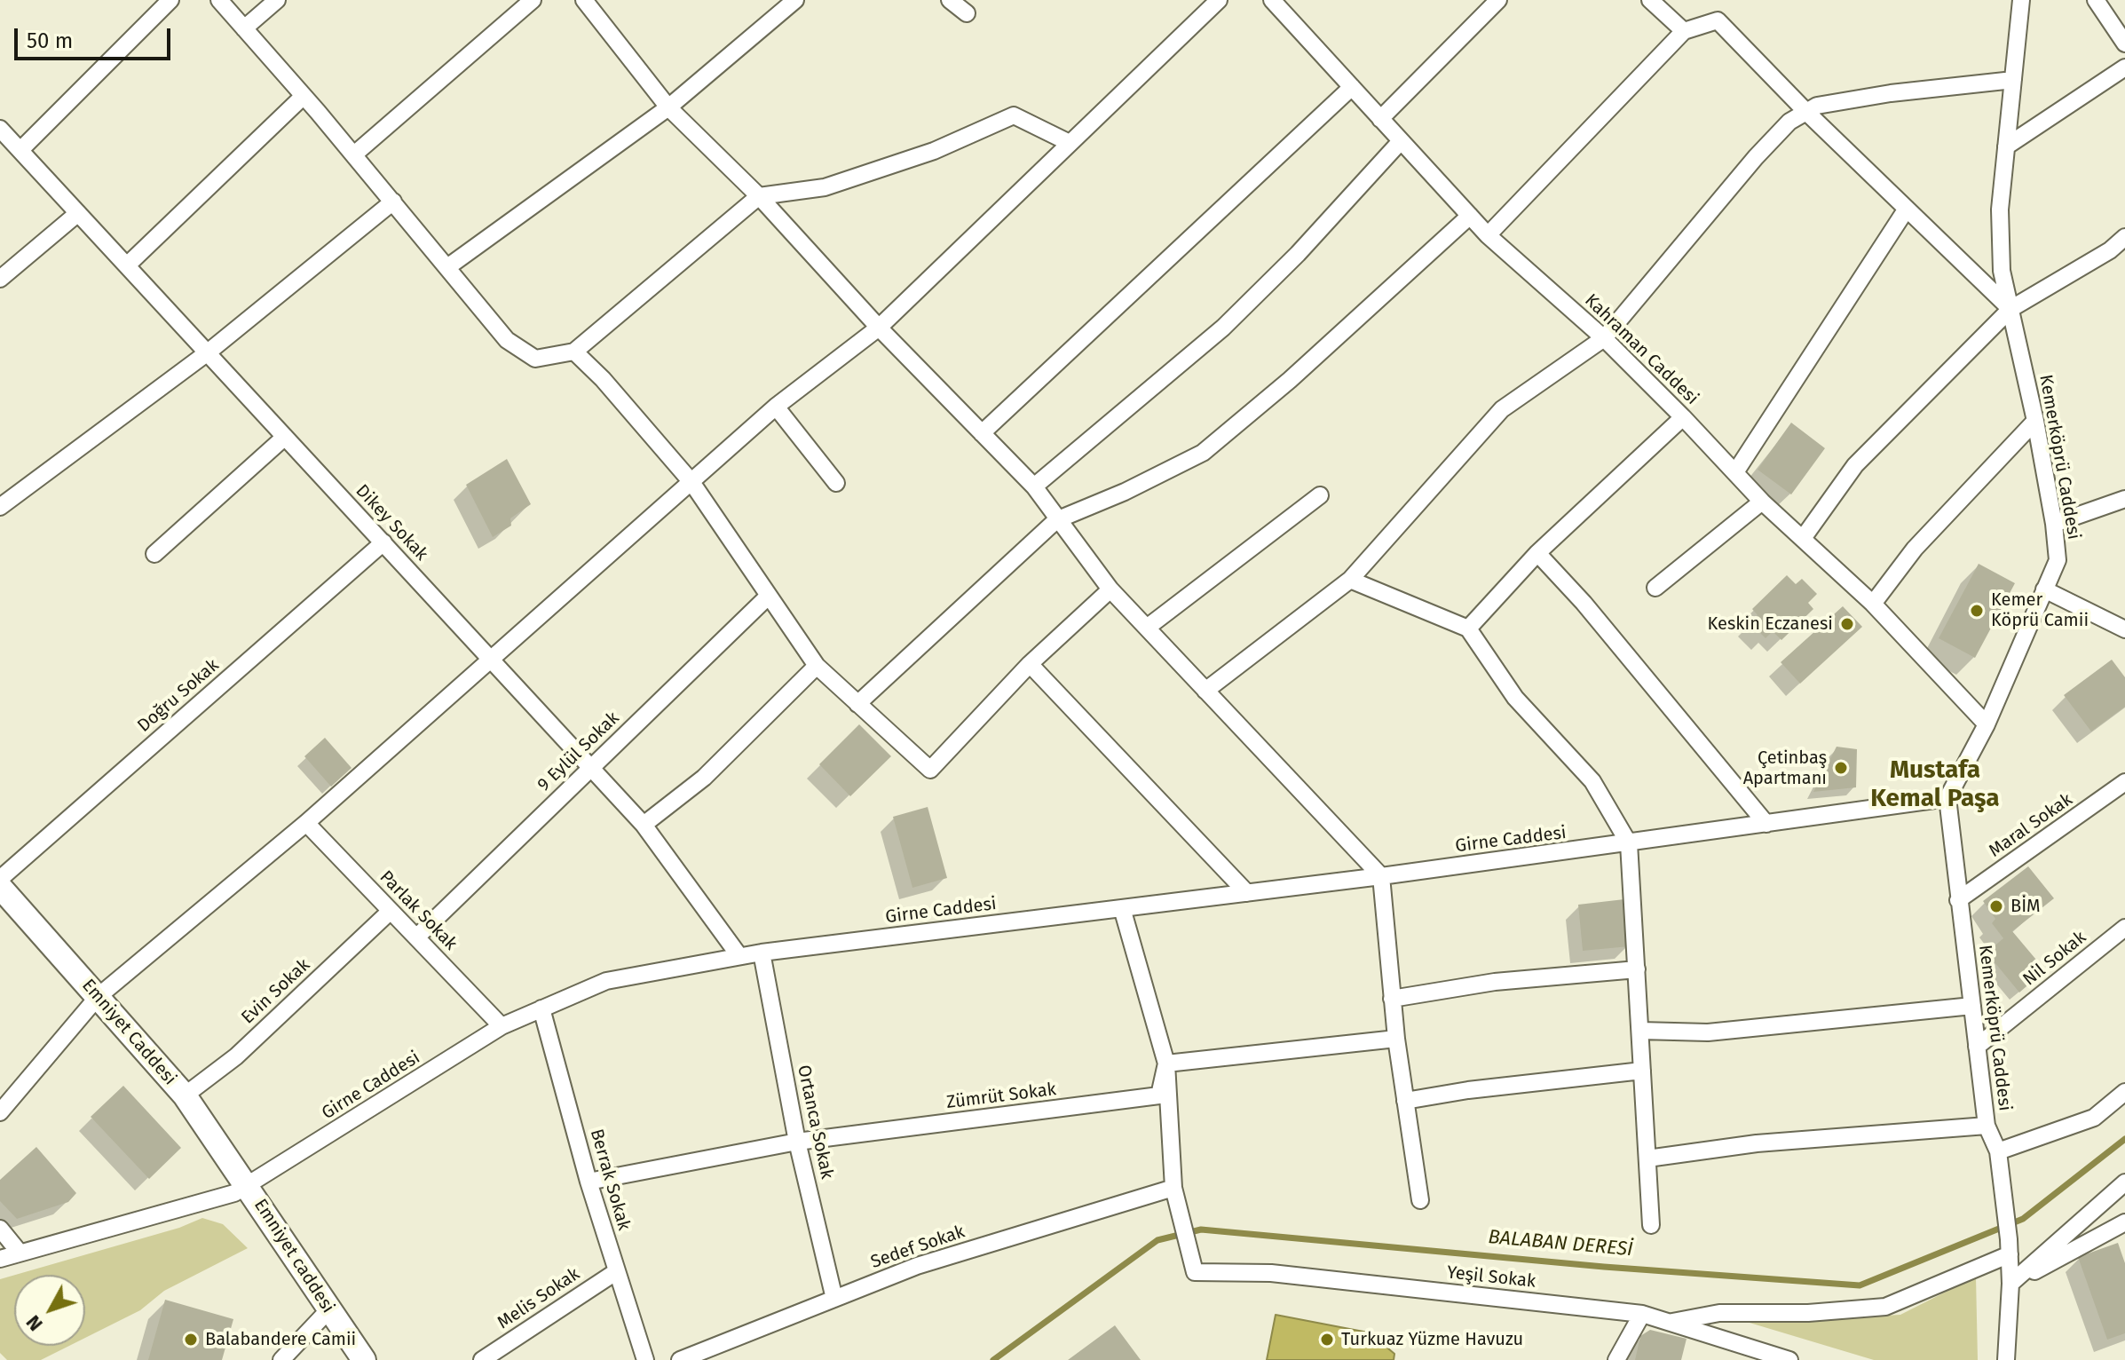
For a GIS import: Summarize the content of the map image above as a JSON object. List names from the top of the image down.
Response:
{
  "streets": {
    "street": [
      "Kahraman Caddesi",
      "Kemerköprü Caddesi",
      "Dikey Sokak",
      "Doğru Sokak",
      "9 Eylül Sokak",
      "Maral Sokak",
      "Girne Caddesi",
      "Parlak Sokak",
      "Nil Sokak",
      "Evin Sokak",
      "Emniyet Caddesi",
      "Zümrüt Sokak",
      "Ortanca Sokak",
      "Berrak Sokak",
      "Sedef Sokak",
      "Emniyet caddesi",
      "Yeşil Sokak",
      "Melis Sokak"
    ]
  },
  "crossings": [
    ["Kahraman Caddesi", "Kemerköprü Caddesi"],
    ["Kemerköprü Caddesi", "Maral Sokak"],
    ["Kemerköprü Caddesi", "Girne Caddesi"],
    ["Kemerköprü Caddesi", "Nil Sokak"],
    ["Dikey Sokak", "Doğru Sokak"],
    ["Dikey Sokak", "9 Eylül Sokak"],
    ["Dikey Sokak", "Girne Caddesi"],
    ["9 Eylül Sokak", "Parlak Sokak"],
    ["Girne Caddesi", "Parlak Sokak"],
    ["Girne Caddesi", "Emniyet Caddesi"],
    ["Girne Caddesi", "Ortanca Sokak"],
    ["Girne Caddesi", "Berrak Sokak"],
    ["Girne Caddesi", "Emniyet caddesi"],
    ["Parlak Sokak", "Evin Sokak"],
    ["Evin Sokak", "Emniyet Caddesi"],
    ["Emniyet Caddesi", "Emniyet caddesi"],
    ["Zümrüt Sokak", "Ortanca Sokak"],
    ["Zümrüt Sokak", "Berrak Sokak"],
    ["Ortanca Sokak", "Sedef Sokak"],
    ["Berrak Sokak", "Melis Sokak"],
    ["Sedef Sokak", "Yeşil Sokak"]
  ],
  "districts": ["Mustafa Kemal Paşa"],
  "water": ["BALABAN DERESİ"],
  "places": [
    "Kemer Köprü Camii",
    "Keskin Eczanesi",
    "Çetinbaş Apartmanı",
    "BİM",
    "Balabandere Camii",
    "Turkuaz Yüzme Havuzu"
  ],
  "scale_bar": "50 m",
  "north": "bottom left"
}
